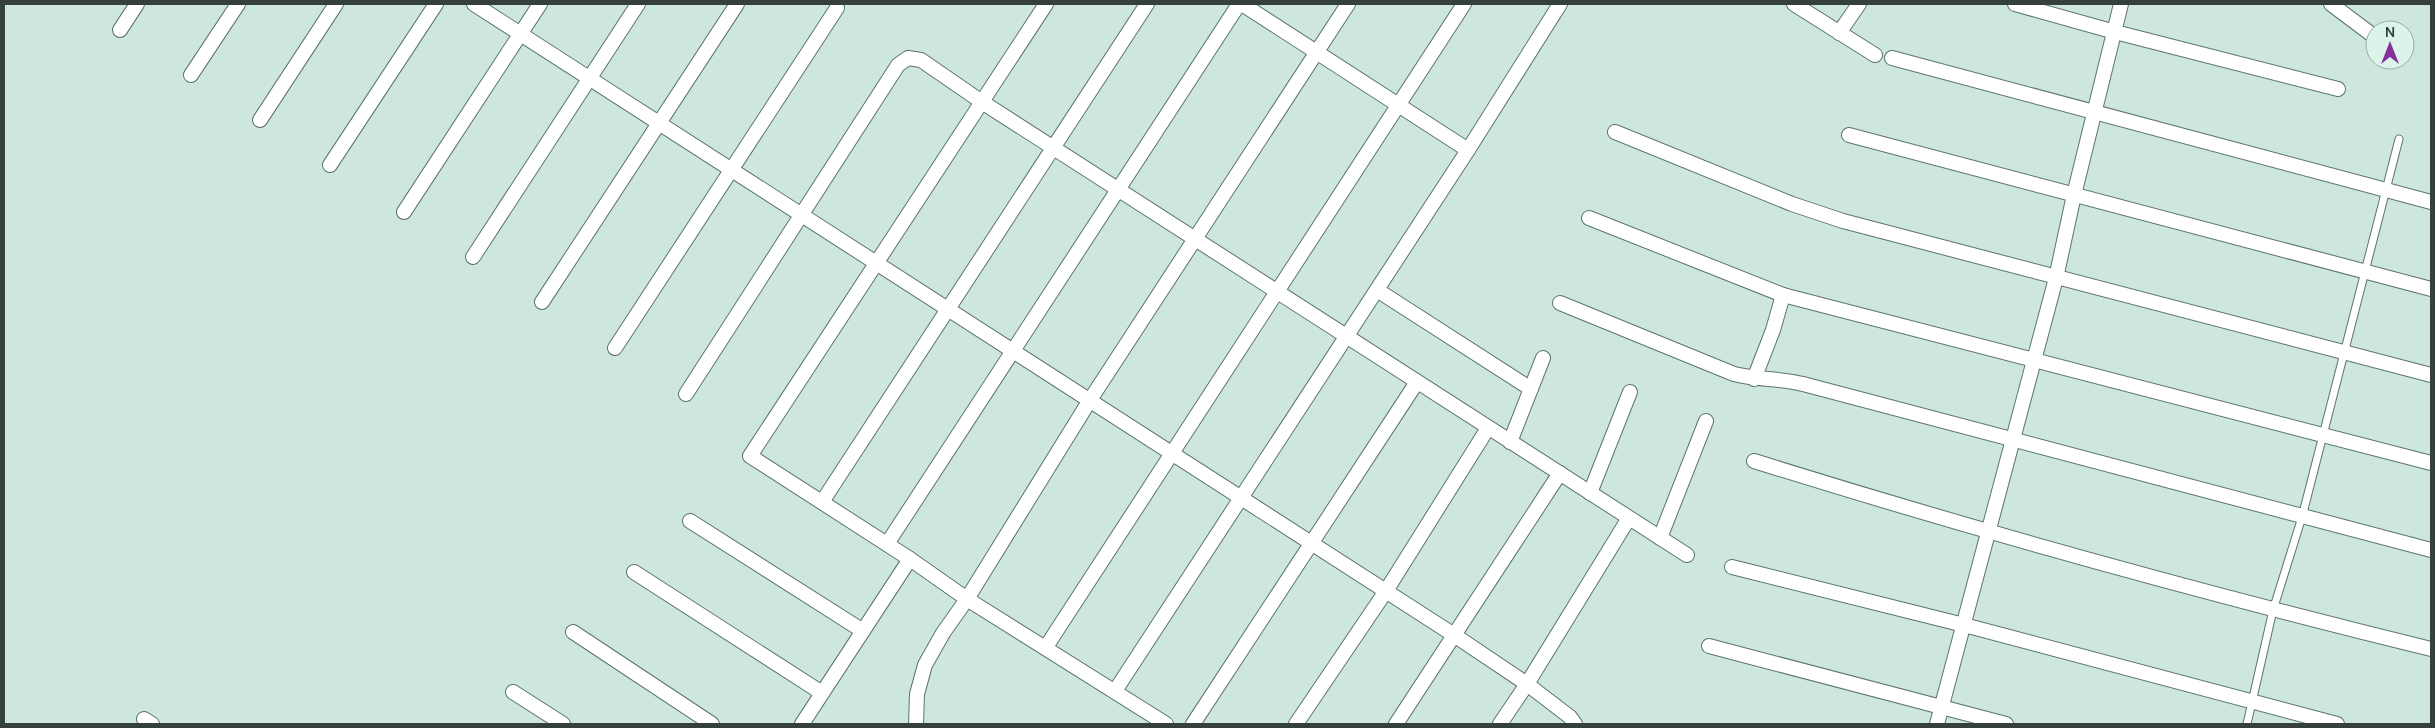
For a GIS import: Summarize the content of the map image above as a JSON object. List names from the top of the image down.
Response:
{
  "north": "top"
}
